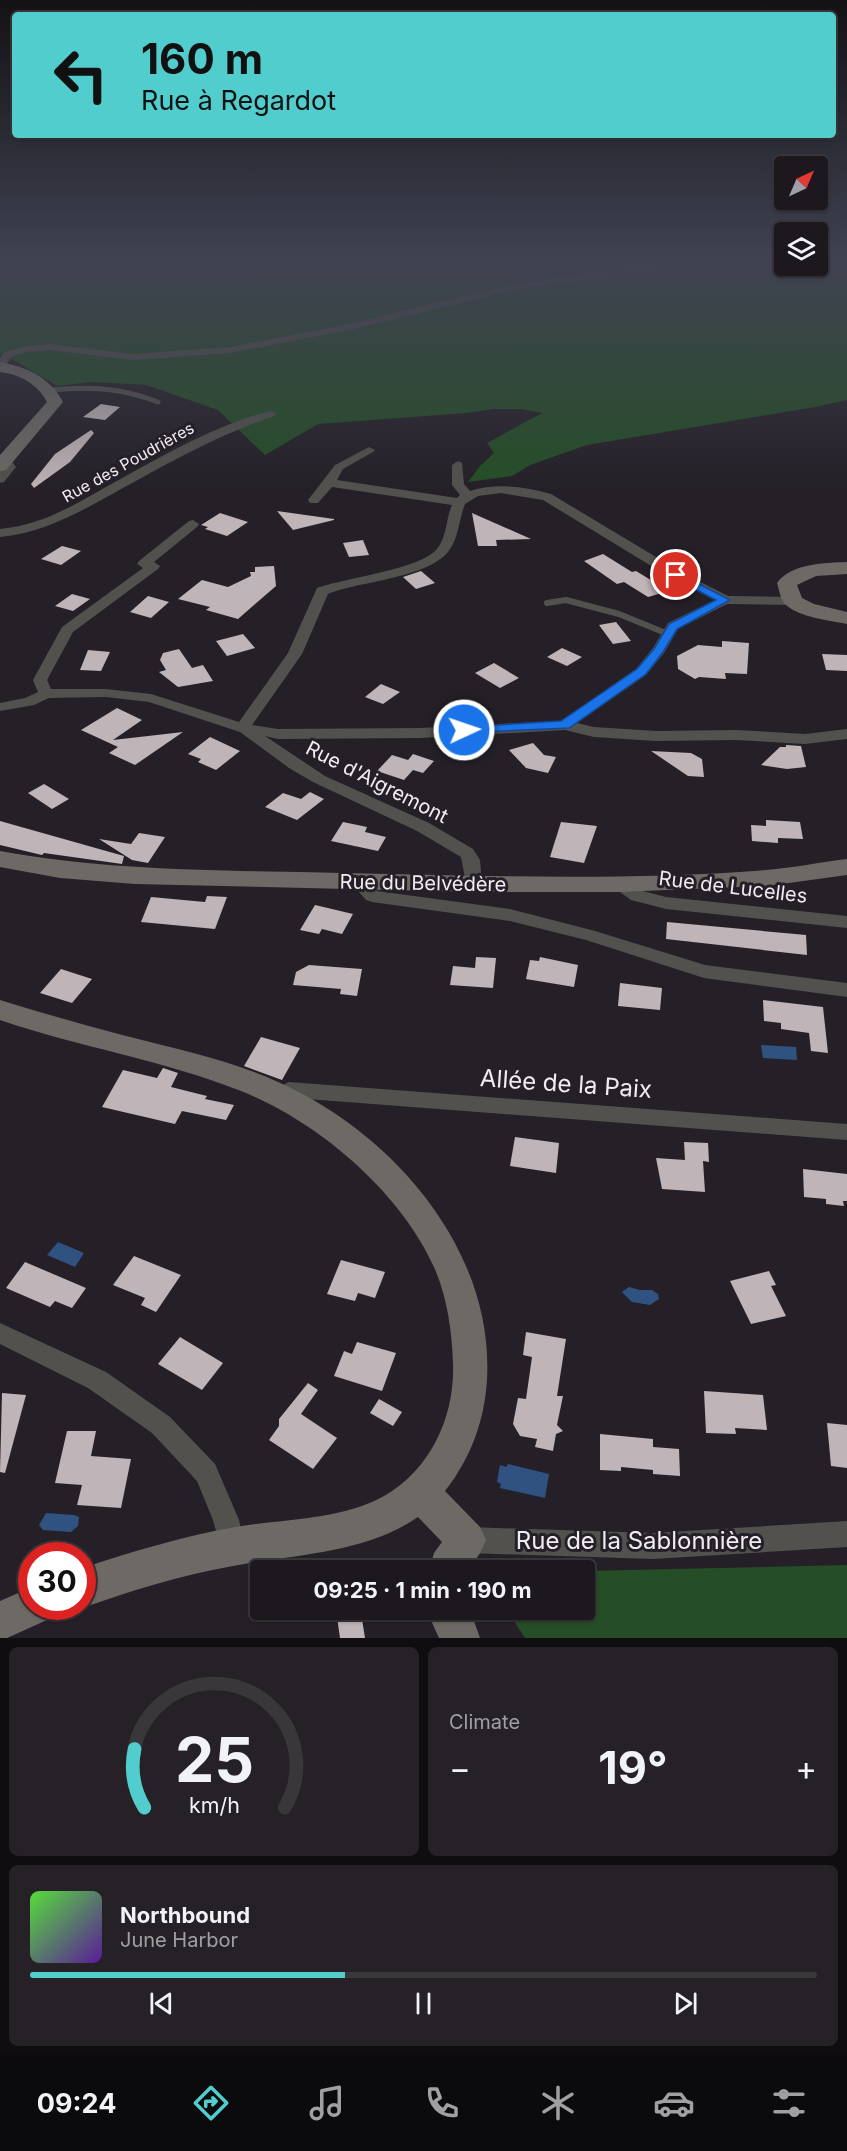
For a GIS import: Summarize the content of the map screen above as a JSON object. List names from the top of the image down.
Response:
{
  "streets": {
    "street": [
      "Rue des Poudrières",
      "Rue d'Aigremont",
      "Rue du Belvédère",
      "Rue de Lucelles",
      "Allée de la Paix",
      "Rue de la Sablonnière"
    ]
  },
  "crossings": [
    ["Rue d'Aigremont", "Rue du Belvédère"],
    ["Rue du Belvédère", "Rue de Lucelles"]
  ],
  "north": "top right",
  "page": {
    "turn": ["160 m", "Rue à Regardot"],
    "limit": "30",
    "trip": "09:25 · 1 min · 190 m",
    "tile": "Climate",
    "heat": ["−", "19°", "+"],
    "song": ["Northbound", "June Harbor"],
    "tabs": "09:24",
    "gauge": ["25", "km/h"]
  }
}
